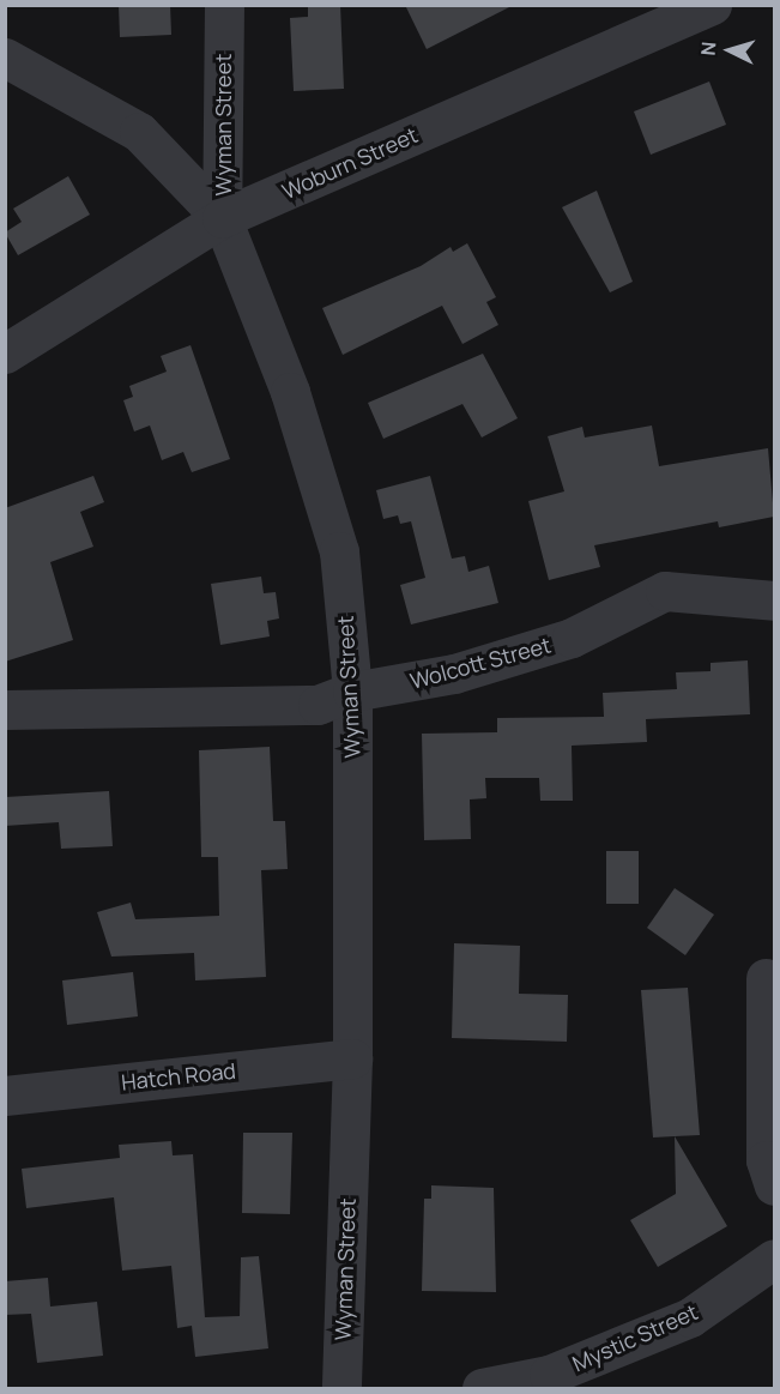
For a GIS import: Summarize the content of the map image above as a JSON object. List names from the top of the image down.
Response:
{
  "streets": {
    "street": [
      "Wyman Street",
      "Woburn Street",
      "Wolcott Street",
      "Hatch Road",
      "Mystic Street"
    ]
  },
  "crossings": [
    ["Wyman Street", "Woburn Street"],
    ["Wyman Street", "Wolcott Street"],
    ["Wyman Street", "Hatch Road"]
  ],
  "north": "left"
}
